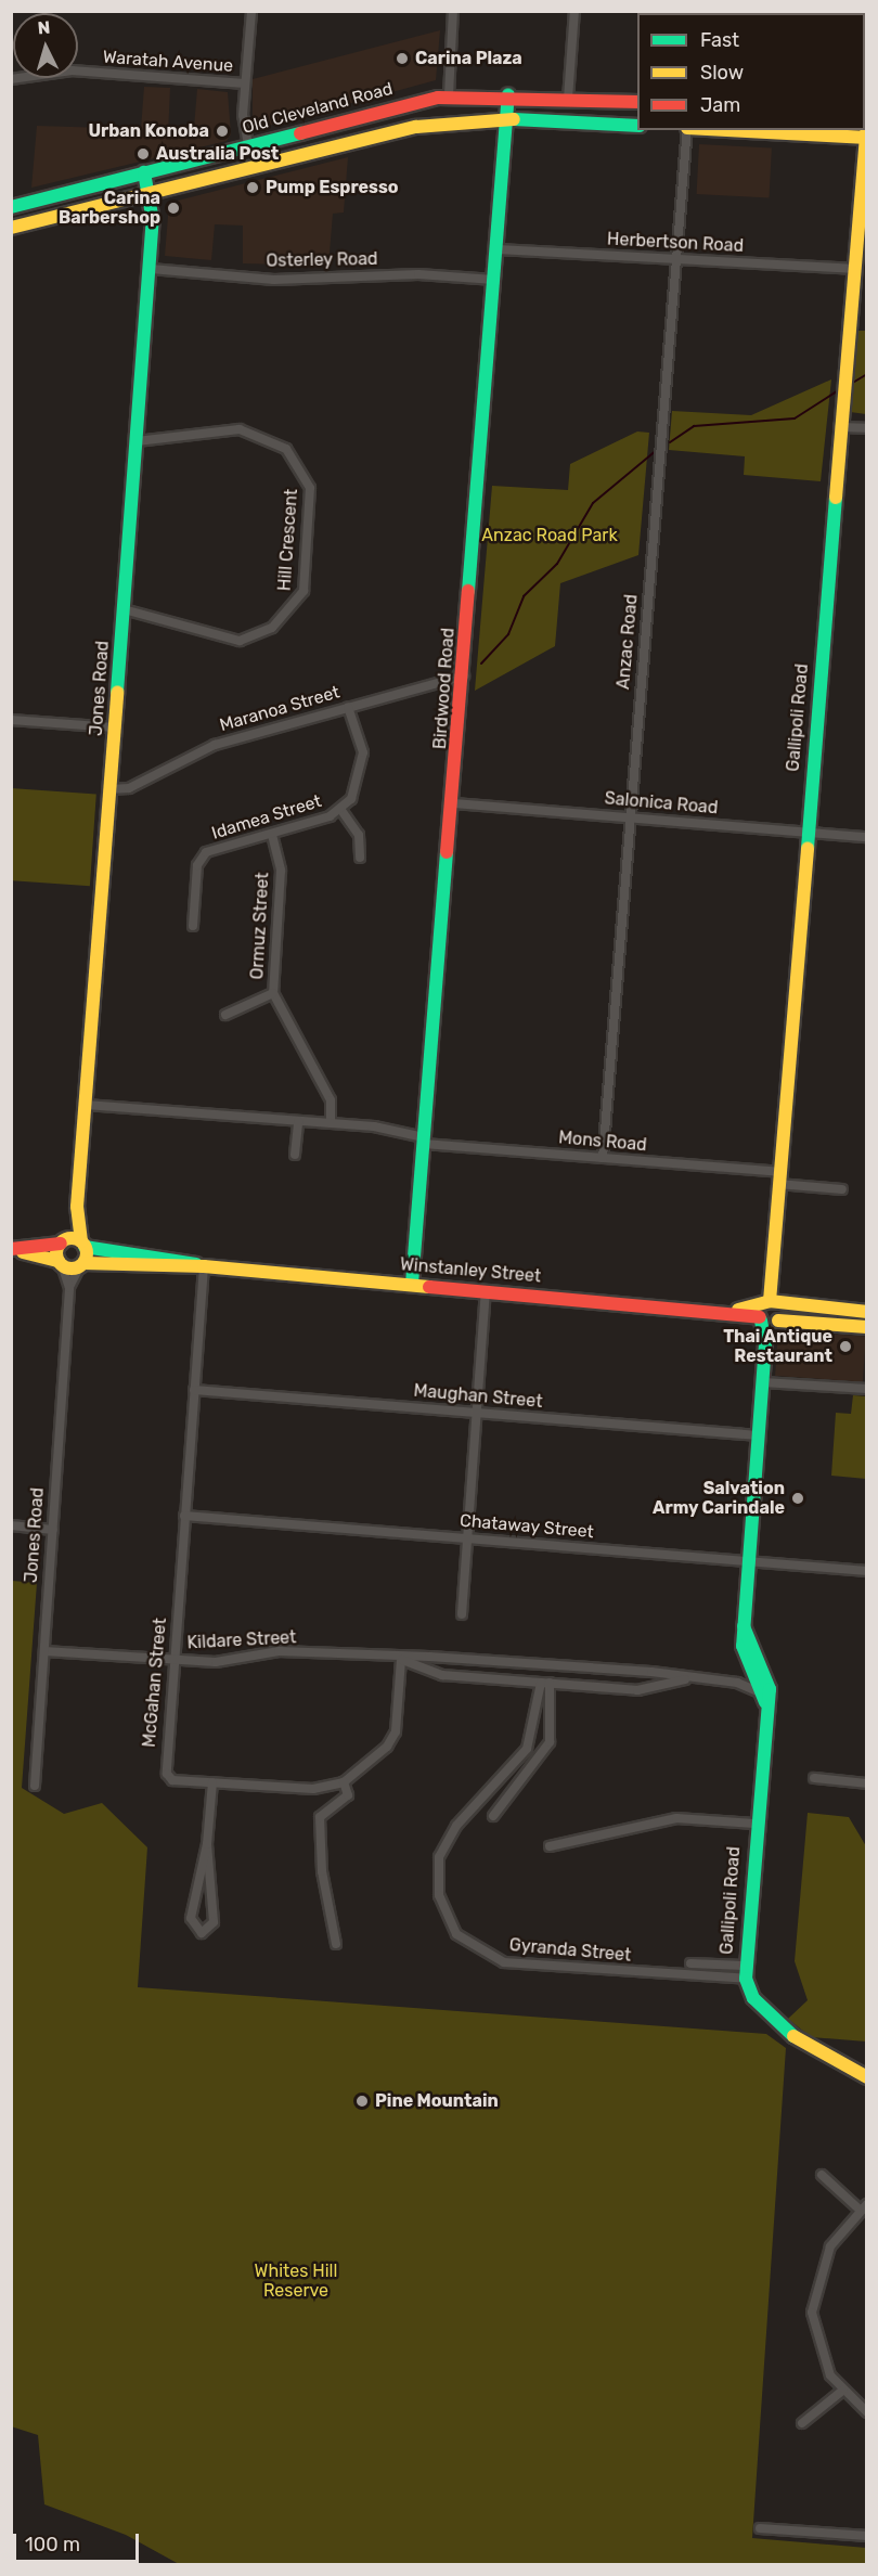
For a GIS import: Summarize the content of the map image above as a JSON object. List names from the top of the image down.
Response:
{
  "streets": {
    "main road": [
      "Old Cleveland Road",
      "Jones Road",
      "Birdwood Road",
      "Gallipoli Road",
      "Winstanley Street"
    ],
    "street": [
      "Waratah Avenue",
      "Herbertson Road",
      "Osterley Road",
      "Hill Crescent",
      "Anzac Road",
      "Maranoa Street",
      "Salonica Road",
      "Idamea Street",
      "Ormuz Street",
      "Mons Road",
      "Maughan Street",
      "Chataway Street",
      "Kildare Street",
      "McGahan Street",
      "Gyranda Street"
    ]
  },
  "crossings": [
    ["Old Cleveland Road", "Jones Road"],
    ["Old Cleveland Road", "Birdwood Road"],
    ["Herbertson Road", "Anzac Road"],
    ["Herbertson Road", "Birdwood Road"],
    ["Herbertson Road", "Gallipoli Road"],
    ["Osterley Road", "Jones Road"],
    ["Osterley Road", "Birdwood Road"],
    ["Hill Crescent", "Jones Road"],
    ["Anzac Road", "Salonica Road"],
    ["Anzac Road", "Mons Road"],
    ["Jones Road", "Maranoa Street"],
    ["Jones Road", "Mons Road"],
    ["Jones Road", "Winstanley Street"],
    ["Jones Road", "Kildare Street"],
    ["Birdwood Road", "Maranoa Street"],
    ["Birdwood Road", "Salonica Road"],
    ["Birdwood Road", "Mons Road"],
    ["Birdwood Road", "Winstanley Street"],
    ["Maranoa Street", "Idamea Street"],
    ["Gallipoli Road", "Salonica Road"],
    ["Gallipoli Road", "Mons Road"],
    ["Gallipoli Road", "Winstanley Street"],
    ["Gallipoli Road", "Maughan Street"],
    ["Gallipoli Road", "Chataway Street"],
    ["Gallipoli Road", "Kildare Street"],
    ["Gallipoli Road", "Gyranda Street"],
    ["Idamea Street", "Ormuz Street"],
    ["Ormuz Street", "Mons Road"],
    ["Winstanley Street", "McGahan Street"],
    ["Maughan Street", "McGahan Street"],
    ["Chataway Street", "McGahan Street"],
    ["Kildare Street", "McGahan Street"],
    ["Kildare Street", "Gyranda Street"]
  ],
  "parks": ["Anzac Road Park", "Whites Hill Reserve"],
  "places": [
    "Carina Plaza",
    "Urban Konoba",
    "Australia Post",
    "Pump Espresso",
    "Carina Barbershop",
    "Thai Antique Restaurant",
    "Salvation Army Carindale",
    "Pine Mountain"
  ],
  "legend": ["Fast", "Slow", "Jam"],
  "scale_bar": "100 m",
  "north": "top"
}
